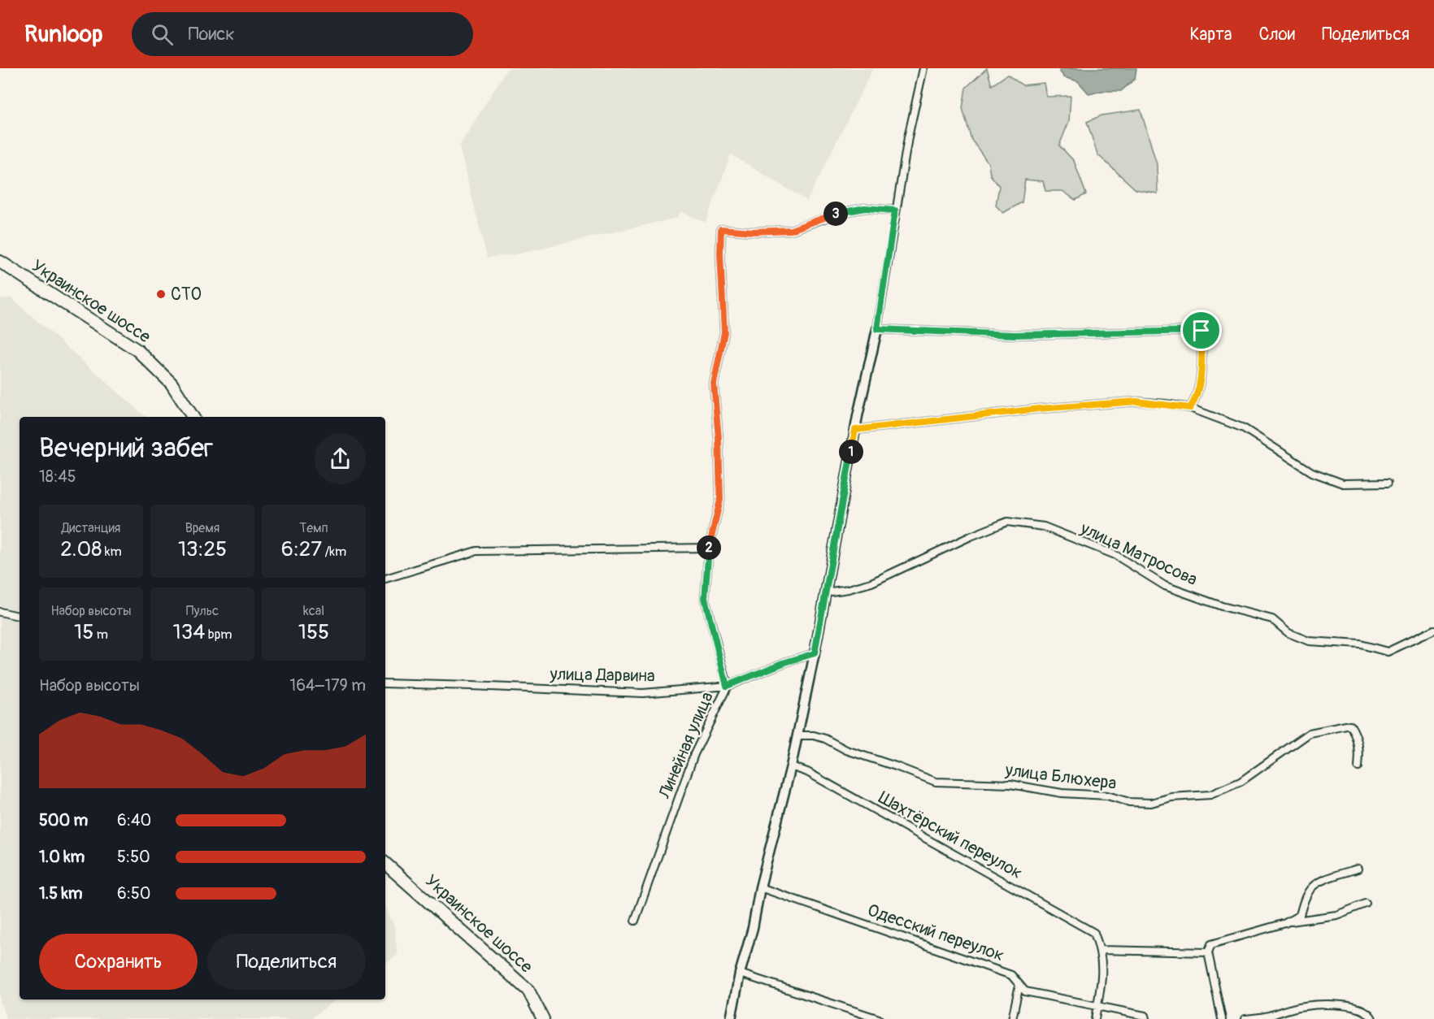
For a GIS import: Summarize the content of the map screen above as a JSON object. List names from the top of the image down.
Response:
{
  "streets": {
    "highway": ["Украинское шоссе"],
    "street": [
      "улица Матросова",
      "улица Дарвина",
      "Линейная улица",
      "улица Блюхера",
      "Шахтёрский переулок",
      "Одесский переулок"
    ]
  },
  "crossings": [
    ["улица Дарвина", "Линейная улица"]
  ],
  "places": ["СТО"],
  "page": {
    "header": "Runloop",
    "search": "Поиск",
    "nav": ["Карта", "Слои", "Поделиться"],
    "pins": ["3", "1", "2"],
    "heading": ["Вечерний забег", "18:45"],
    "stats": [
      ["Дистанция", "2.08 km"],
      ["Время", "13:25"],
      ["Темп", "6:27 /km"],
      ["Набор высоты", "15 m"],
      ["Пульс", "134 bpm"],
      ["kcal", "155"]
    ],
    "chart": ["Набор высоты", "164–179 m"],
    "list": [
      {
        "name": "500 m",
        "note": "6:40"
      },
      {
        "name": "1.0 km",
        "note": "5:50"
      },
      {
        "name": "1.5 km",
        "note": "6:50"
      }
    ],
    "buttons": ["Сохранить", "Поделиться"]
  }
}
